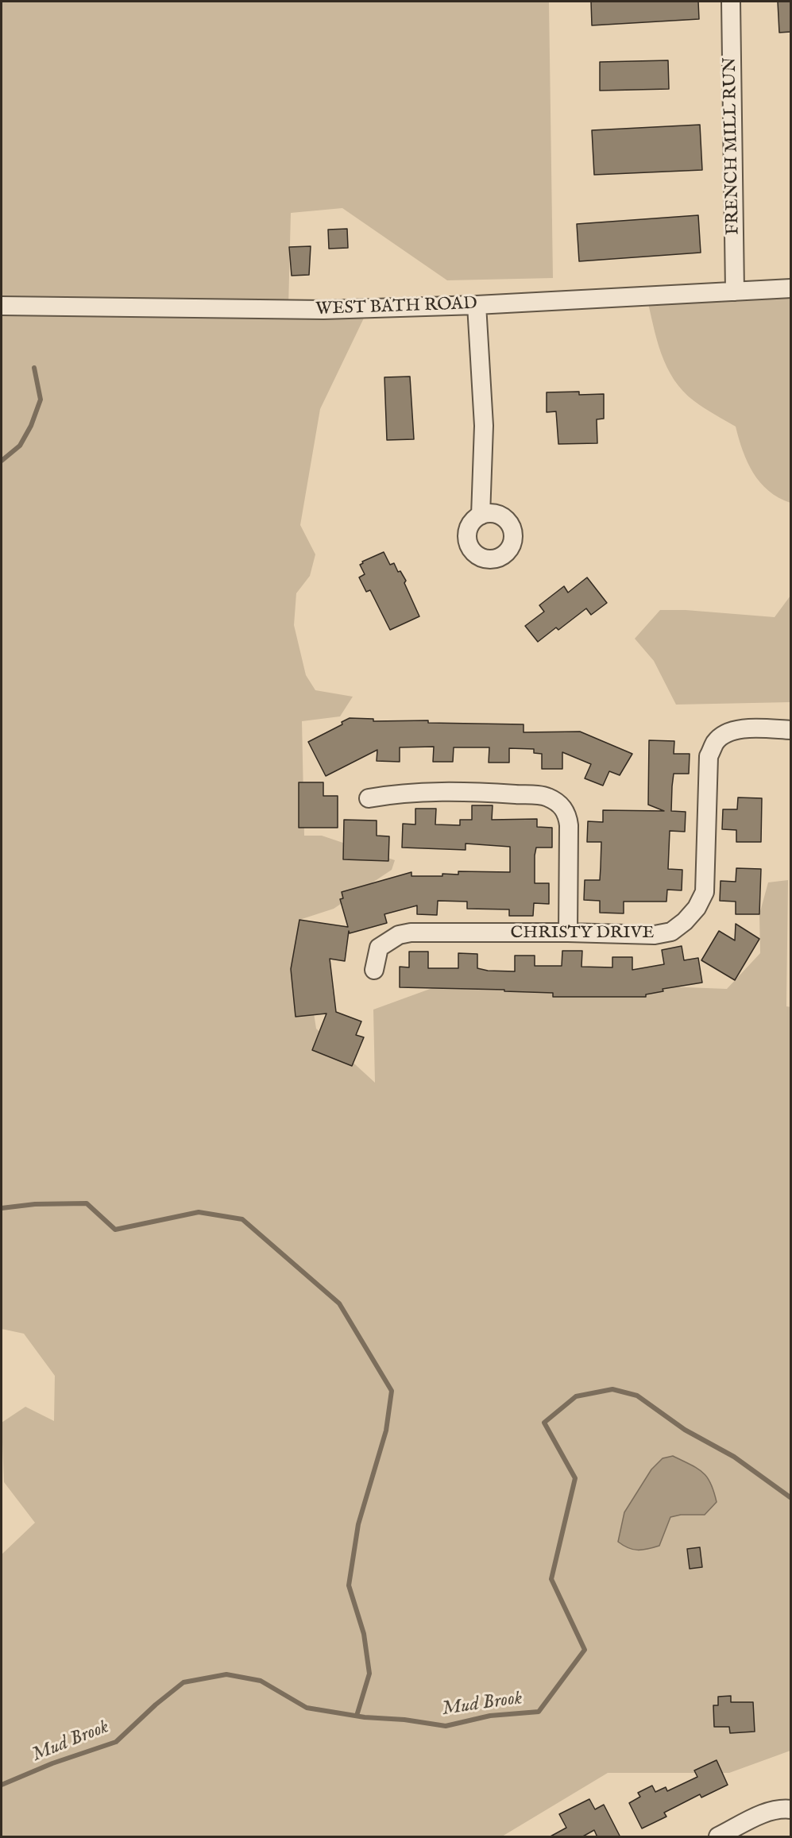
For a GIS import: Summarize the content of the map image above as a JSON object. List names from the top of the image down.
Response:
{
  "streets": {
    "street": ["FRENCH MILL RUN", "WEST BATH ROAD", "CHRISTY DRIVE"]
  },
  "crossings": [
    ["FRENCH MILL RUN", "WEST BATH ROAD"]
  ],
  "water": ["Mud Brook"]
}
